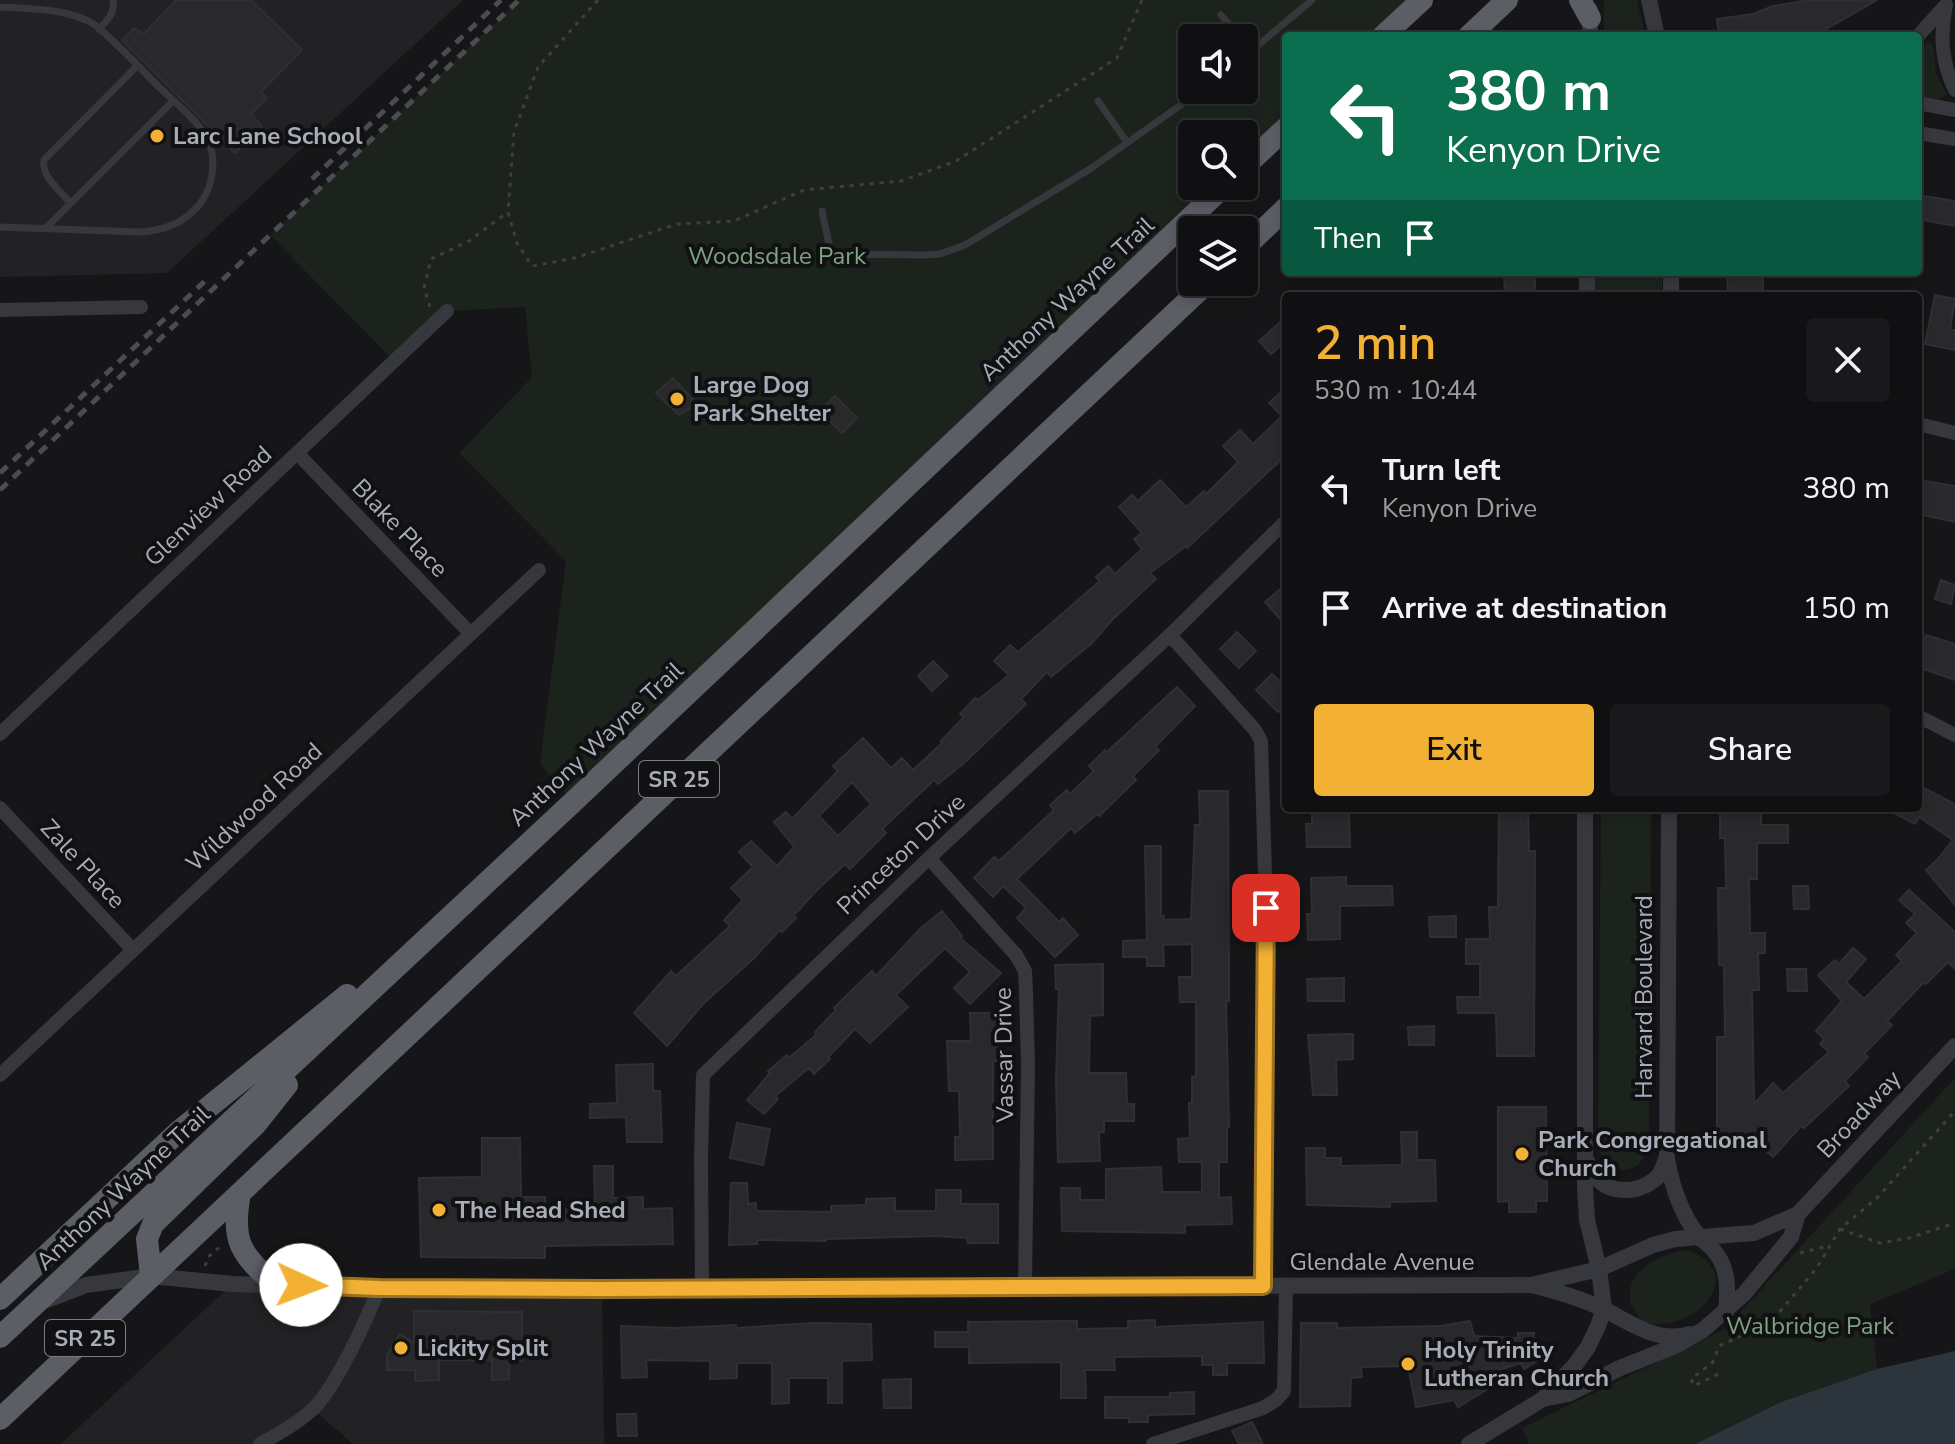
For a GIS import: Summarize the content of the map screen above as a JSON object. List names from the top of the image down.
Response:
{
  "streets": {
    "highway": ["Anthony Wayne Trail", "SR 25"],
    "street": [
      "Glenview Road",
      "Blake Place",
      "Wildwood Road",
      "Princeton Drive",
      "Zale Place",
      "Harvard Boulevard",
      "Vassar Drive",
      "Broadway",
      "Glendale Avenue"
    ]
  },
  "crossings": [
    ["Anthony Wayne Trail", "Glendale Avenue"],
    ["Glenview Road", "Blake Place"],
    ["Blake Place", "Wildwood Road"],
    ["SR 25", "Glendale Avenue"],
    ["Wildwood Road", "Zale Place"],
    ["Princeton Drive", "Vassar Drive"],
    ["Princeton Drive", "Glendale Avenue"],
    ["Harvard Boulevard", "Broadway"],
    ["Harvard Boulevard", "Glendale Avenue"],
    ["Vassar Drive", "Glendale Avenue"],
    ["Broadway", "Glendale Avenue"]
  ],
  "parks": ["Woodsdale Park", "Walbridge Park"],
  "places": [
    "Larc Lane School",
    "Large Dog Park Shelter",
    "Park Congregational Church",
    "The Head Shed",
    "Lickity Split",
    "Holy Trinity Lutheran Church"
  ],
  "page": {
    "turn": ["380 m", "Kenyon Drive"],
    "then": "Then",
    "heading": ["2 min", "530 m · 10:44"],
    "list": [
      {
        "name": "Turn left",
        "note": "Kenyon Drive",
        "value": "380 m"
      },
      {
        "name": "Arrive at destination",
        "value": "150 m"
      }
    ],
    "buttons": ["Exit", "Share"]
  }
}
